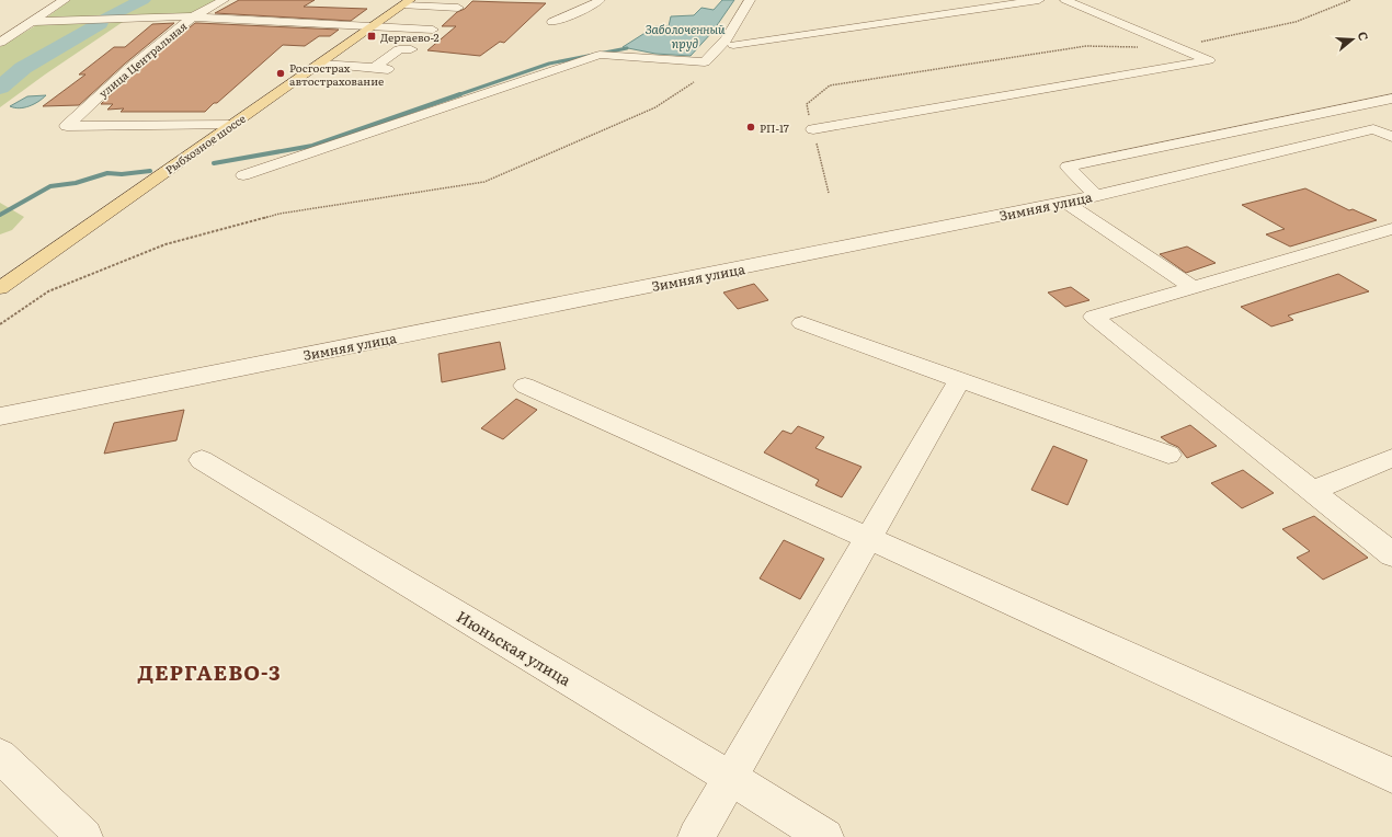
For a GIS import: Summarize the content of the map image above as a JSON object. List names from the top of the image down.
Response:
{
  "streets": {
    "main road": ["Рыбхозное шоссе"],
    "street": ["улица Центральная", "Зимняя улица", "Июньская улица"]
  },
  "crossings": [
    ["улица Центральная", "Рыбхозное шоссе"]
  ],
  "districts": ["ДЕРГАЕВО-3"],
  "water": ["Заболоченный пруд"],
  "places": {
    "transit": ["Дергаево-2"],
    "other": ["Росгострах автострахование", "РП-17"]
  },
  "north": "right"
}
